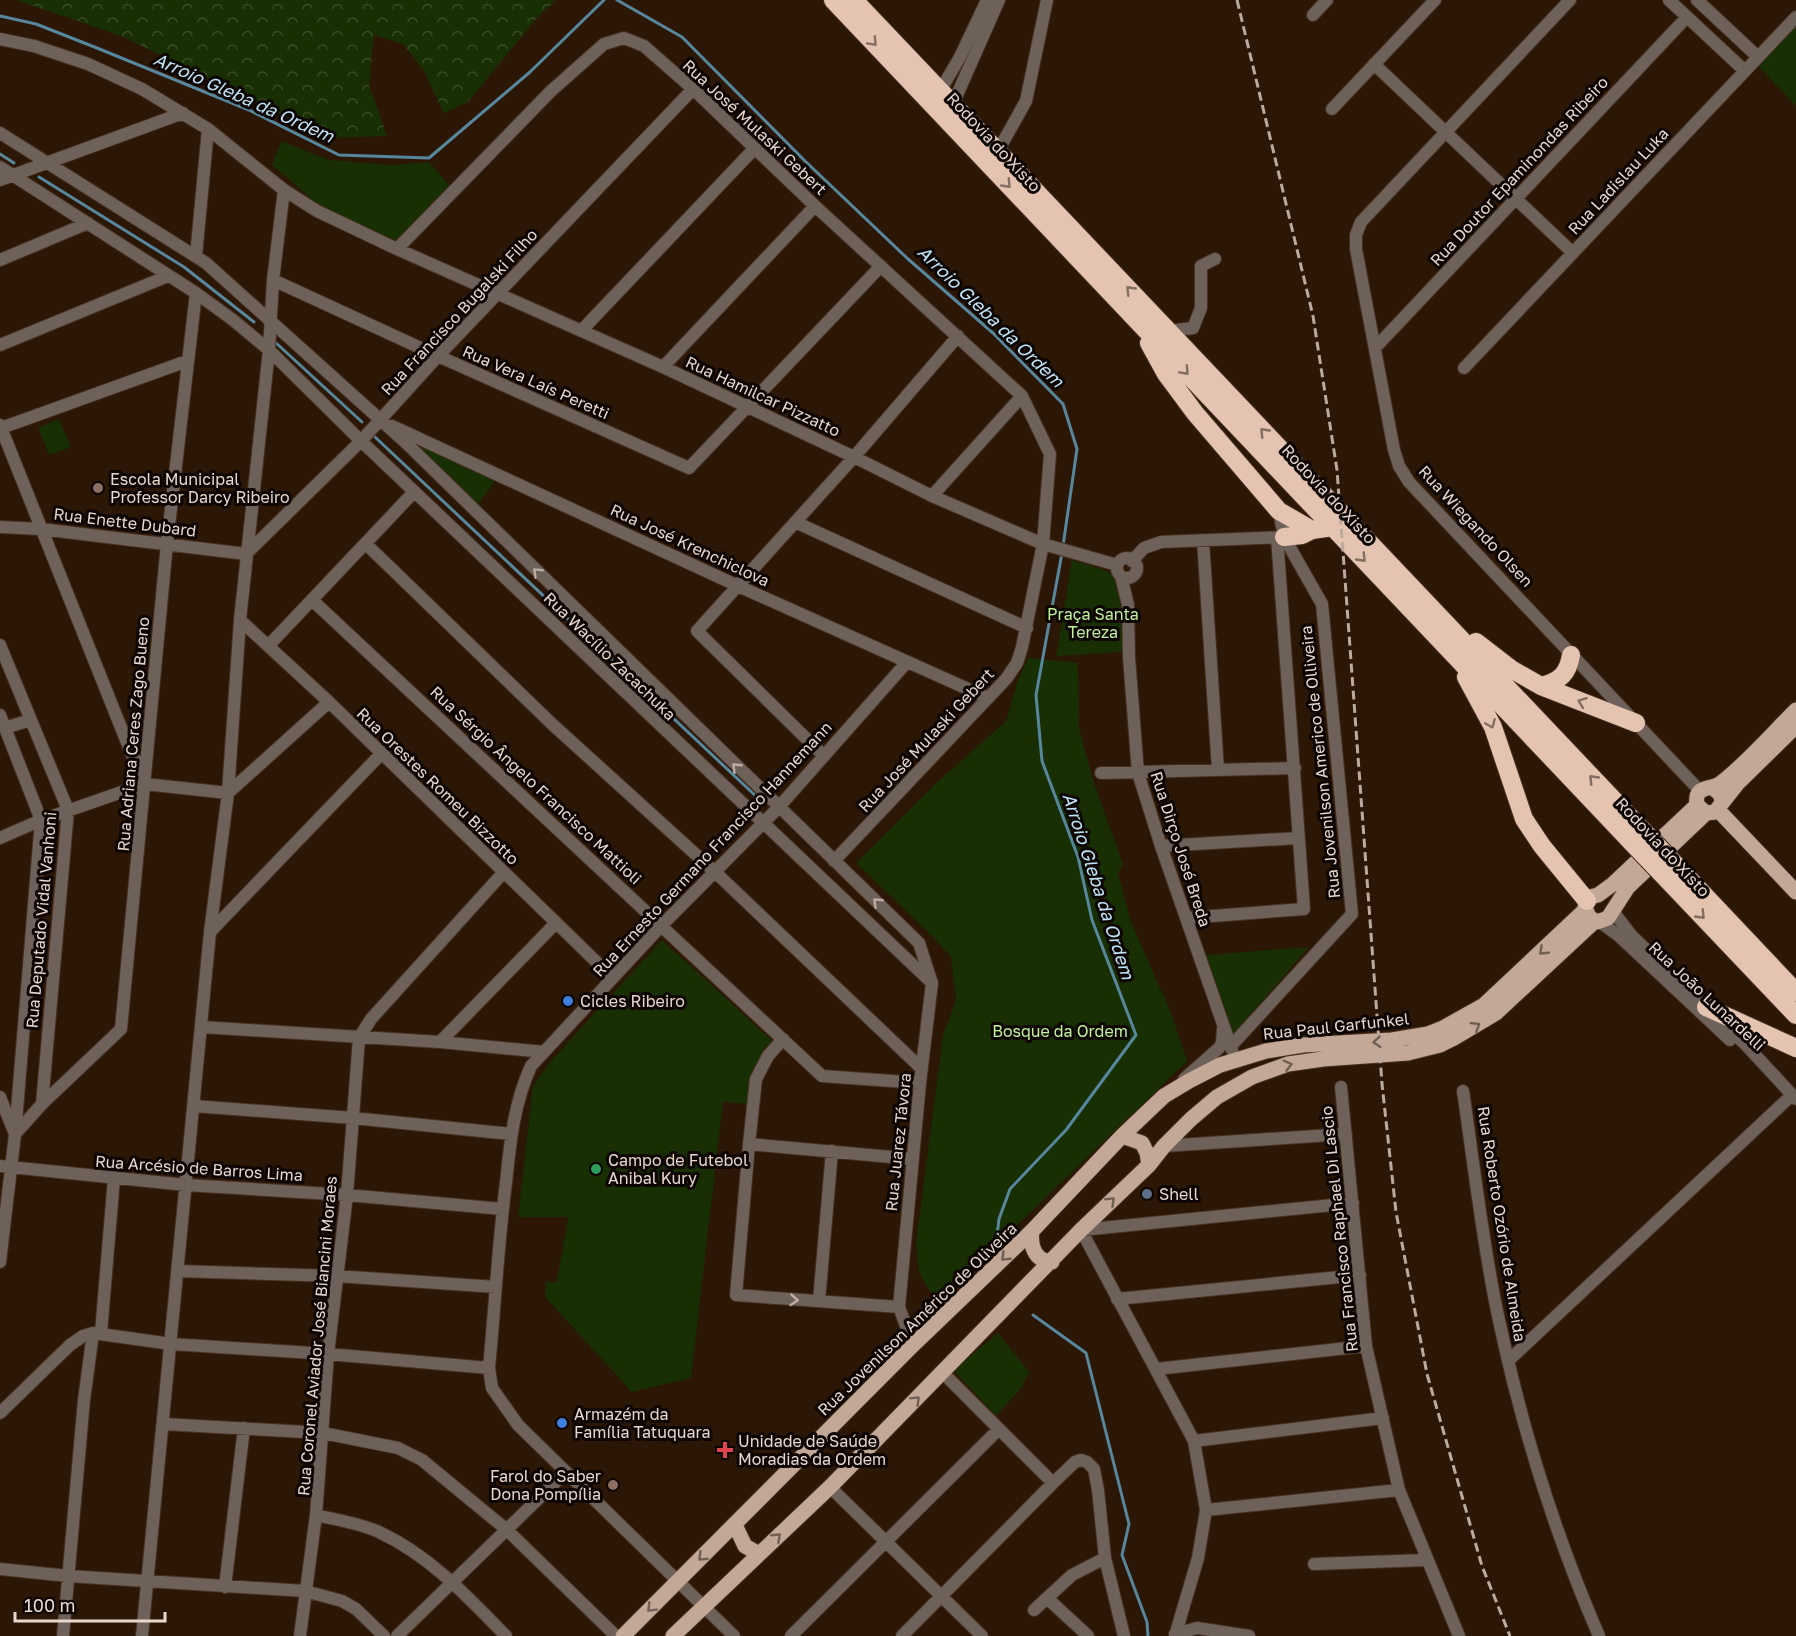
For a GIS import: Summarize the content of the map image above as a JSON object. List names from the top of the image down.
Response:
{
  "streets": {
    "highway": ["Rodovia do Xisto"],
    "main road": ["Rua Wiegando Olsen", "Rua Paul Garfunkel", "Rua Jovenilson Américo de Oliveira"],
    "street": [
      "Rua José Mulaski Gebert",
      "Rua Doutor Epaminondas Ribeiro",
      "Rua Ladislau Luka",
      "Rua Francisco Bugalski Filho",
      "Rua Vera Laís Peretti",
      "Rua Hamilcar Pizzatto",
      "Rua Enette Dubard",
      "Rua José Krenchiclova",
      "Rua Wacílio Zacachuka",
      "Rua Adriana Ceres Zago Bueno",
      "Rua Jovenilson Americo de Olliveira",
      "Rua Sérgio Ângelo Francisco Mattioli",
      "Rua Orestes Romeu Bizzotto",
      "Rua Ernesto Germano Francisco Hannemann",
      "Rua Dirço José Breda",
      "Rua Deputado Vidal Vanhoni",
      "Rua João Lunardelli",
      "Rua Juarez Távora",
      "Rua Arcésio de Barros Lima",
      "Rua Roberto Ozório de Almeida",
      "Rua Francisco Raphael Di Lascio",
      "Rua Coronel Aviador José Biancini Moraes"
    ]
  },
  "crossings": [
    ["Rua José Mulaski Gebert", "Rua Francisco Bugalski Filho"],
    ["Rua José Mulaski Gebert", "Rua Hamilcar Pizzatto"],
    ["Rua José Mulaski Gebert", "Rua José Krenchiclova"],
    ["Rua José Mulaski Gebert", "Rua Wacílio Zacachuka"],
    ["Rua Doutor Epaminondas Ribeiro", "Rua Wiegando Olsen"],
    ["Rua Francisco Bugalski Filho", "Rua Vera Laís Peretti"],
    ["Rua Francisco Bugalski Filho", "Rua Hamilcar Pizzatto"],
    ["Rua Francisco Bugalski Filho", "Rua Enette Dubard"],
    ["Rua Francisco Bugalski Filho", "Rua José Krenchiclova"],
    ["Rua Francisco Bugalski Filho", "Rua Wacílio Zacachuka"],
    ["Rua Vera Laís Peretti", "Rua Hamilcar Pizzatto"],
    ["Rua Hamilcar Pizzatto", "Rua Dirço José Breda"],
    ["Rua Enette Dubard", "Rua Adriana Ceres Zago Bueno"],
    ["Rua Wiegando Olsen", "Rua Paul Garfunkel"],
    ["Rua José Krenchiclova", "Rua Wacílio Zacachuka"],
    ["Rua José Krenchiclova", "Rua Ernesto Germano Francisco Hannemann"],
    ["Rua Wacílio Zacachuka", "Rua Adriana Ceres Zago Bueno"],
    ["Rua Wacílio Zacachuka", "Rua Ernesto Germano Francisco Hannemann"],
    ["Rua Wacílio Zacachuka", "Rua Juarez Távora"],
    ["Rua Adriana Ceres Zago Bueno", "Rua Deputado Vidal Vanhoni"],
    ["Rua Jovenilson Americo de Olliveira", "Rua Dirço José Breda"],
    ["Rua Jovenilson Americo de Olliveira", "Rua Paul Garfunkel"],
    ["Rua Sérgio Ângelo Francisco Mattioli", "Rua Ernesto Germano Francisco Hannemann"],
    ["Rua Sérgio Ângelo Francisco Mattioli", "Rua Juarez Távora"],
    ["Rua Orestes Romeu Bizzotto", "Rua Ernesto Germano Francisco Hannemann"],
    ["Rua Ernesto Germano Francisco Hannemann", "Rua Arcésio de Barros Lima"],
    ["Rua Ernesto Germano Francisco Hannemann", "Rua Jovenilson Américo de Oliveira"],
    ["Rua Dirço José Breda", "Rua Paul Garfunkel"],
    ["Rua Dirço José Breda", "Rua Jovenilson Américo de Oliveira"],
    ["Rua Deputado Vidal Vanhoni", "Rua Arcésio de Barros Lima"],
    ["Rua João Lunardelli", "Rua Paul Garfunkel"],
    ["Rua Paul Garfunkel", "Rua Jovenilson Américo de Oliveira"],
    ["Rua Juarez Távora", "Rua Jovenilson Américo de Oliveira"],
    ["Rua Arcésio de Barros Lima", "Rua Coronel Aviador José Biancini Moraes"]
  ],
  "one_way": ["Rua Jovenilson Américo de Oliveira"],
  "water": ["Arroio Gleba da Ordem"],
  "parks": ["Praça Santa Tereza", "Bosque da Ordem"],
  "places": {
    "other": [
      "Escola Municipal Professor Darcy Ribeiro",
      "Cicles Ribeiro",
      "Campo de Futebol Anibal Kury",
      "Shell",
      "Armazém da Família Tatuquara",
      "Farol do Saber Dona Pompília"
    ],
    "health": ["Unidade de Saúde Moradias da Ordem"]
  },
  "scale_bar": "100 m"
}
